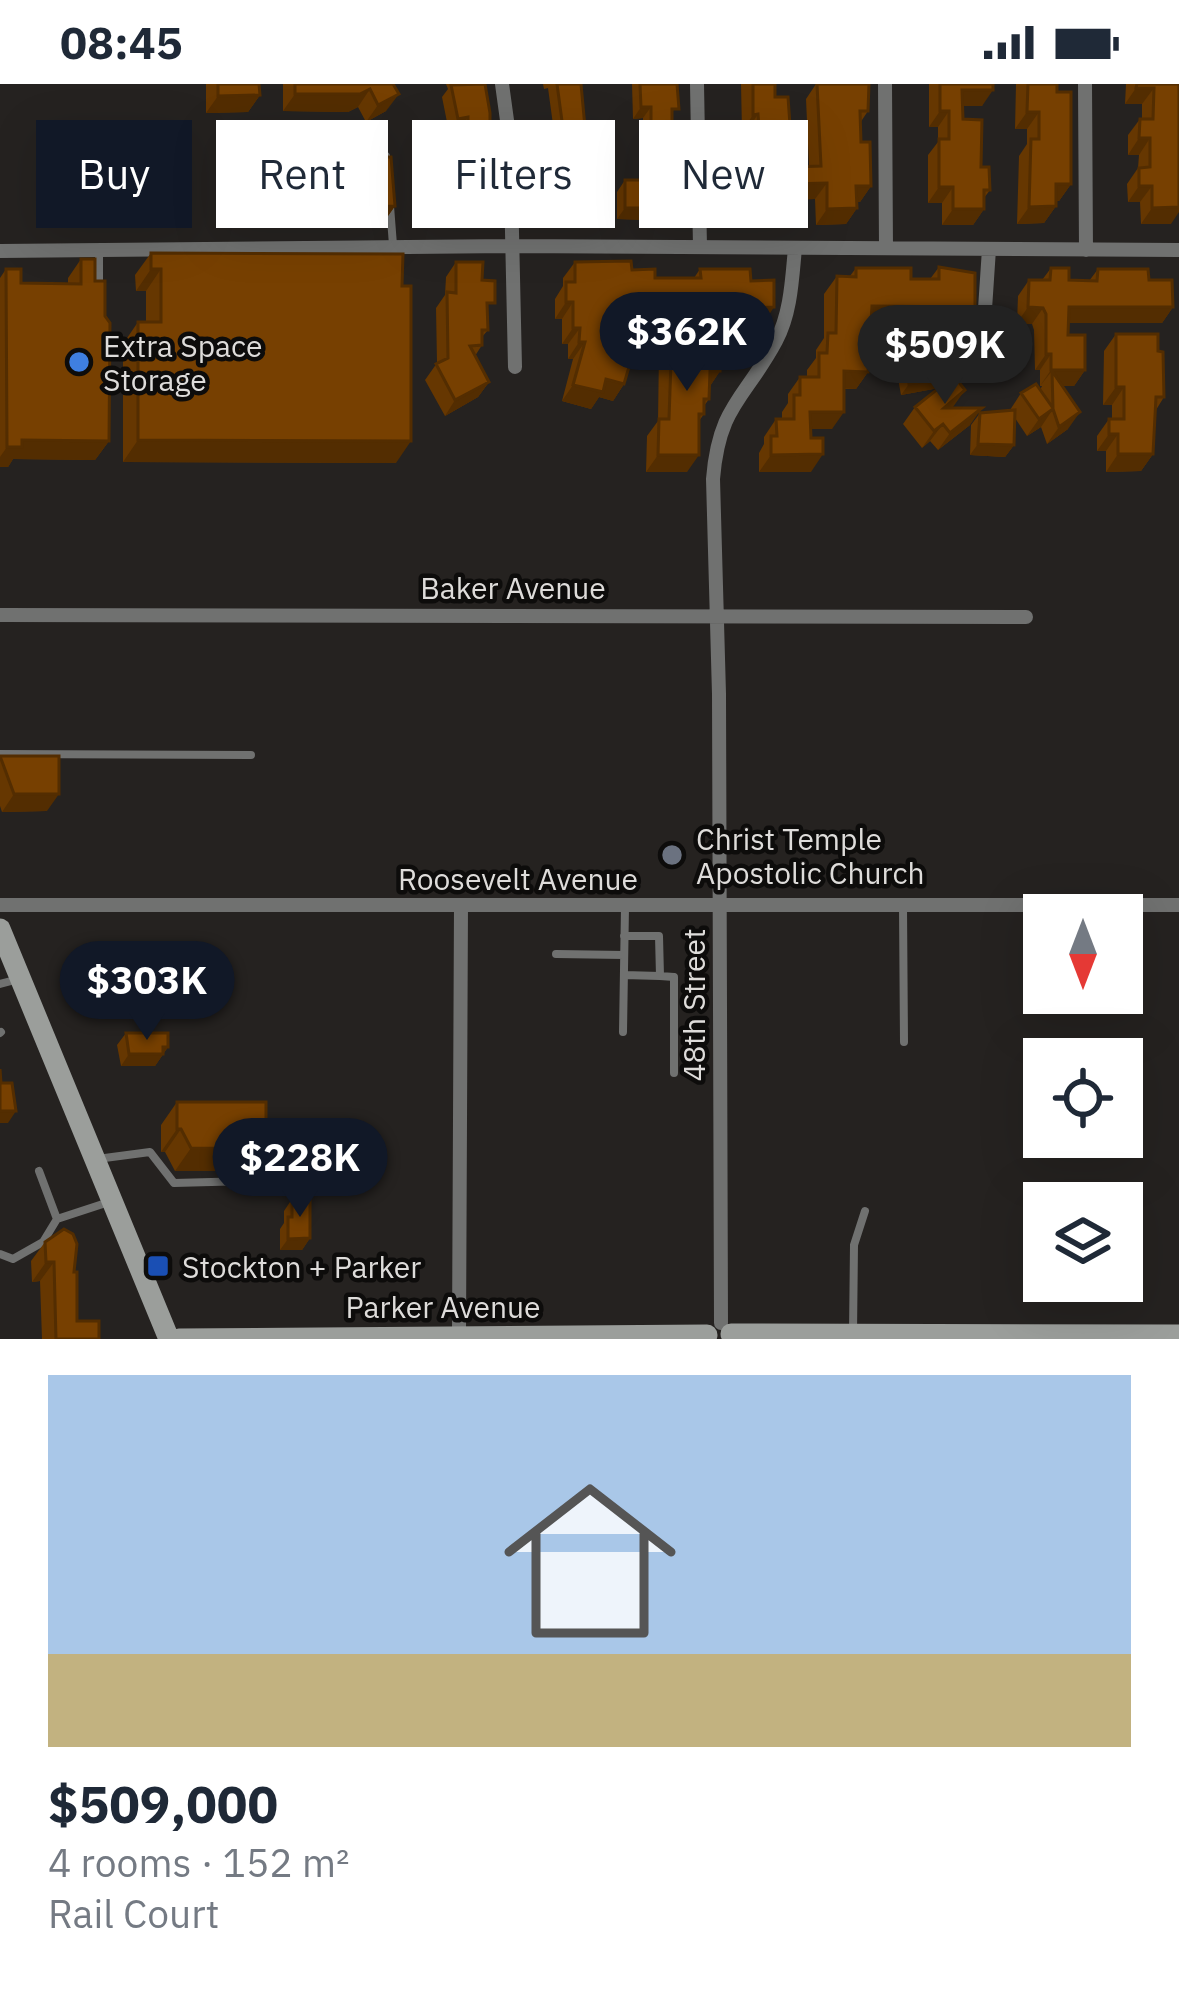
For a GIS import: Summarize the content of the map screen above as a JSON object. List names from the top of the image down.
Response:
{
  "streets": {
    "street": [
      "Baker Avenue",
      "Roosevelt Avenue",
      "48th Street",
      "Parker Avenue"
    ]
  },
  "crossings": [
    ["Baker Avenue", "48th Street"],
    ["Roosevelt Avenue", "48th Street"],
    ["48th Street", "Parker Avenue"]
  ],
  "places": {
    "other": ["Extra Space Storage", "Christ Temple Apostolic Church"],
    "transit": ["Stockton + Parker"]
  },
  "north": "bottom",
  "page": {
    "status": "08:45",
    "chip": [
      "Buy",
      "Rent",
      "Filters",
      "New"
    ],
    "price": [
      "$362K",
      "$509K",
      "$303K",
      "$228K"
    ],
    "list": [
      {
        "name": "$509,000",
        "note": "4 rooms · 152 m² · Rail Court"
      }
    ]
  }
}
